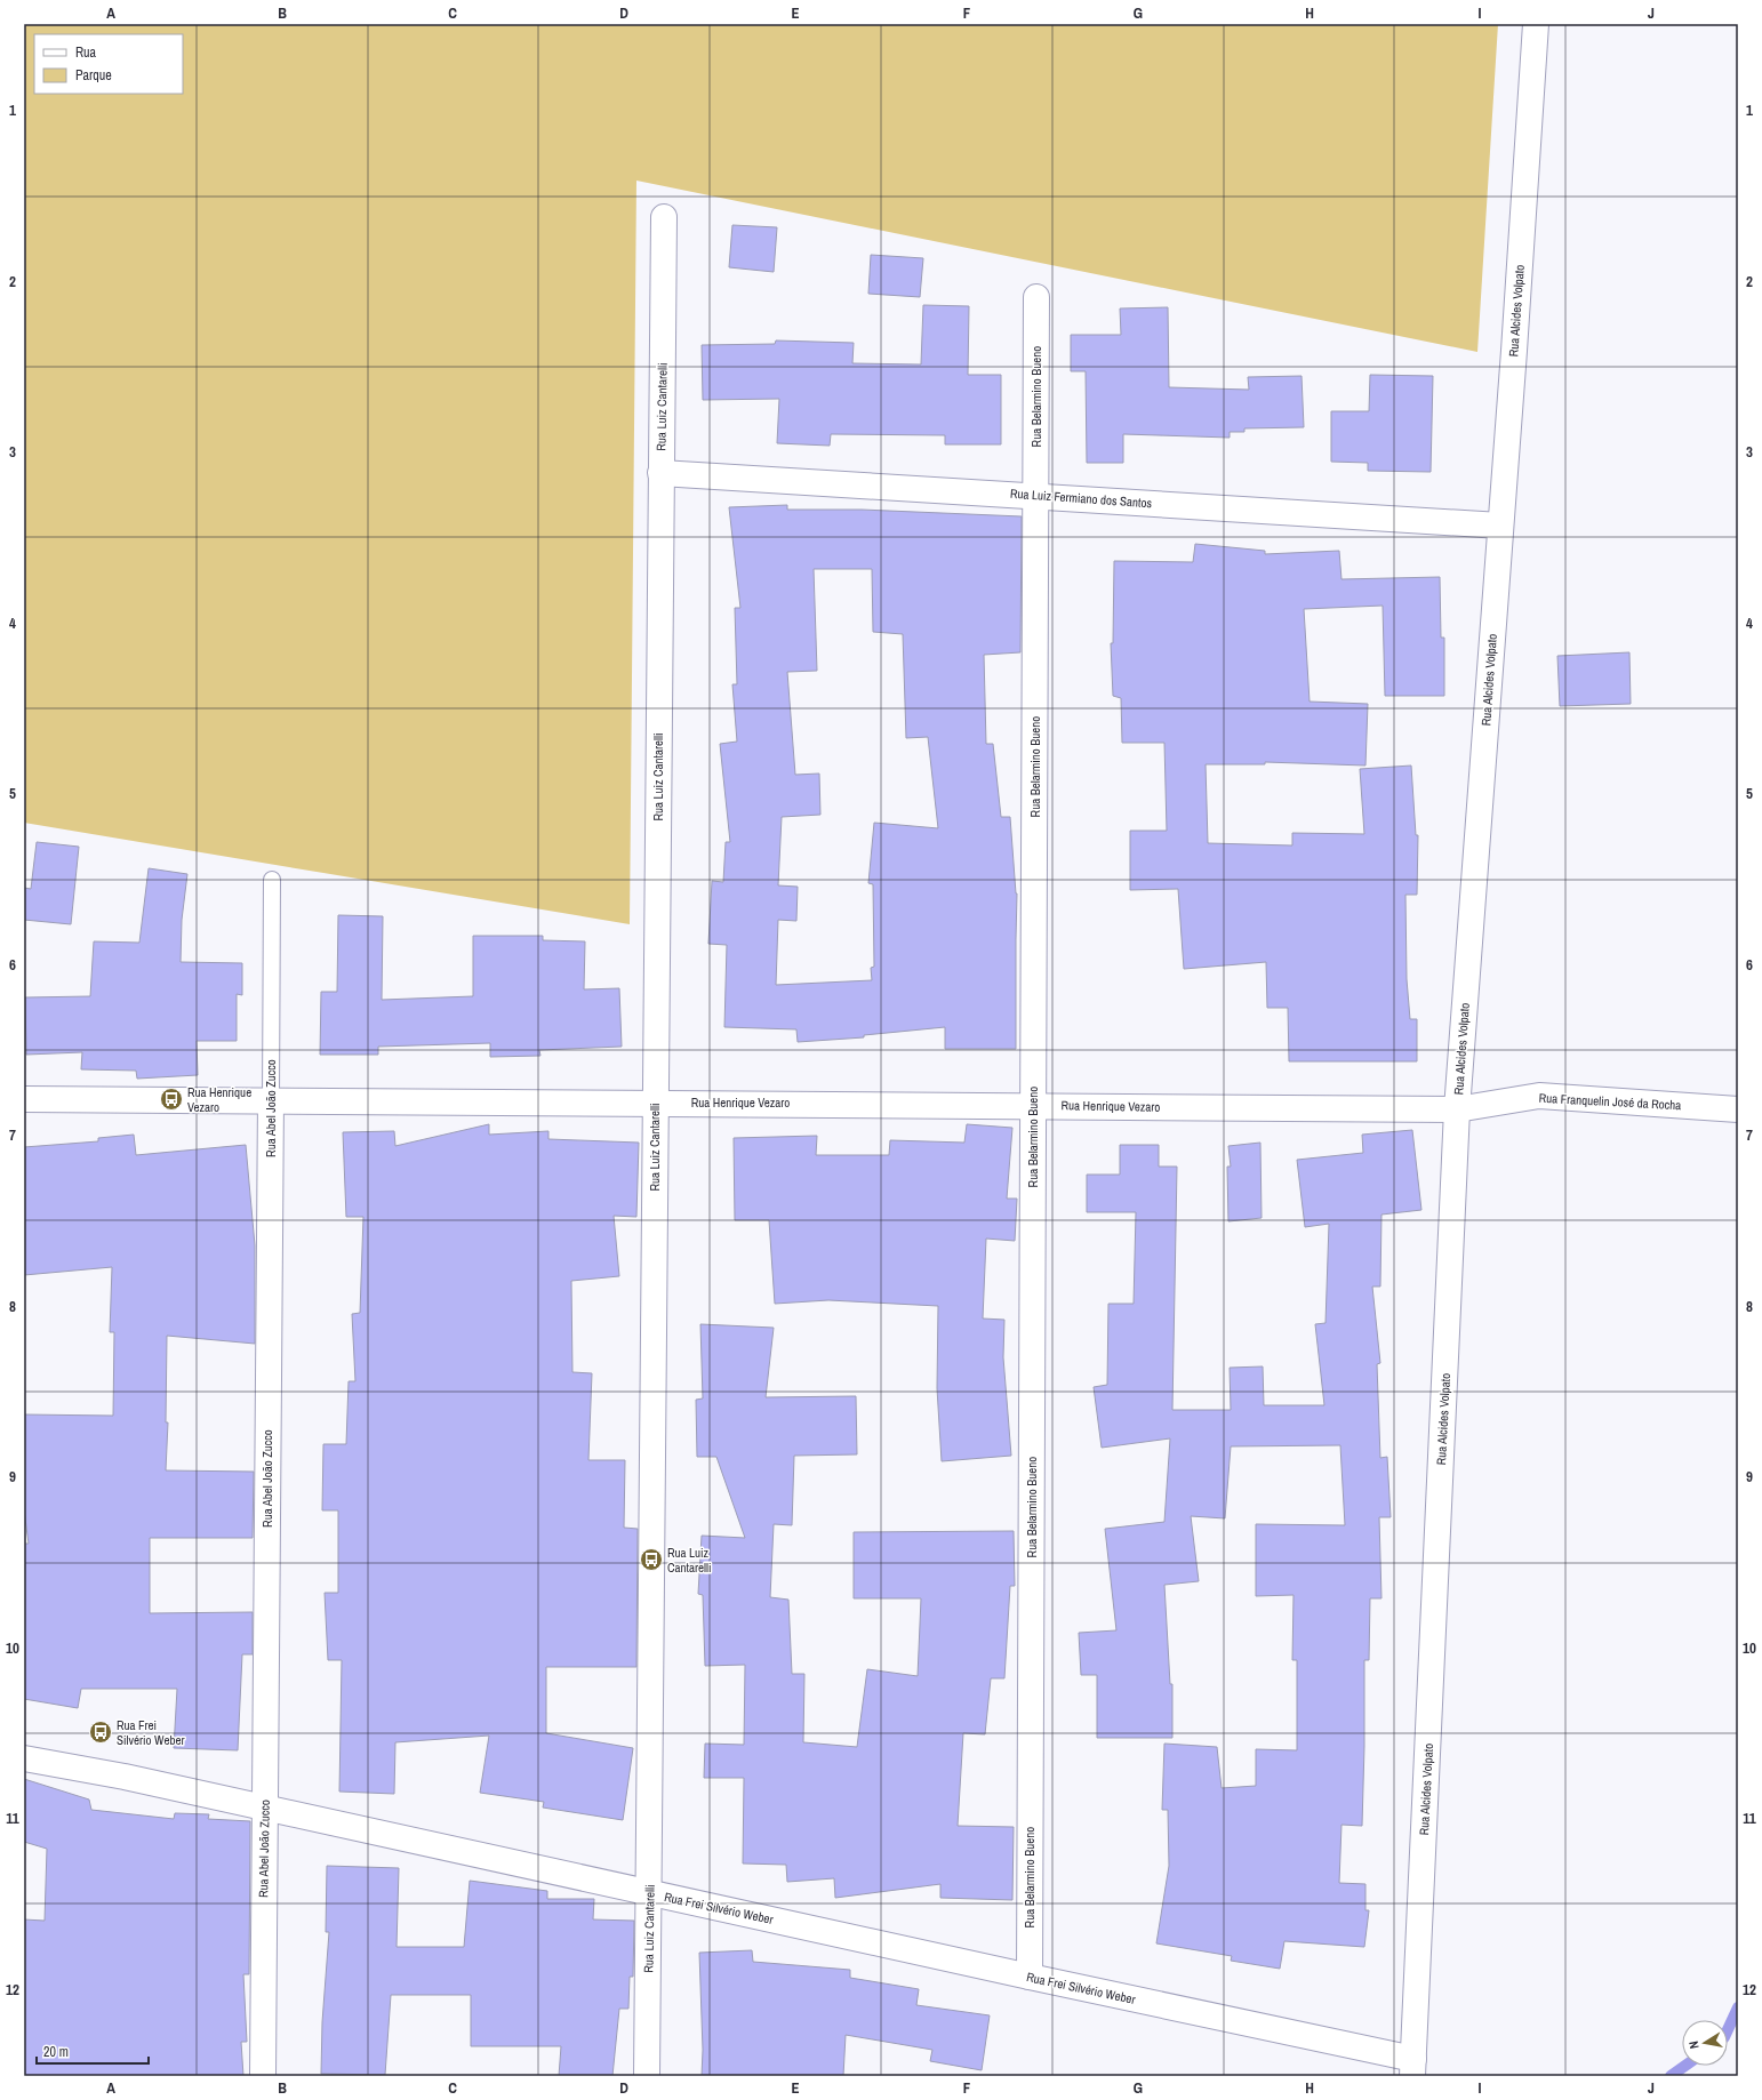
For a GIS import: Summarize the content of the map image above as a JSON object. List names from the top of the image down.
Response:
{
  "streets": {
    "street": [
      "Rua Alcides Volpato",
      "Rua Belarmino Bueno",
      "Rua Luiz Cantarelli",
      "Rua Luiz Fermiano dos Santos",
      "Rua Franquelin José da Rocha",
      "Rua Henrique Vezaro",
      "Rua Abel João Zucco",
      "Rua Frei Silvério Weber"
    ]
  },
  "crossings": [
    ["Rua Alcides Volpato", "Rua Luiz Fermiano dos Santos"],
    ["Rua Alcides Volpato", "Rua Franquelin José da Rocha"],
    ["Rua Alcides Volpato", "Rua Henrique Vezaro"],
    ["Rua Alcides Volpato", "Rua Frei Silvério Weber"],
    ["Rua Belarmino Bueno", "Rua Luiz Fermiano dos Santos"],
    ["Rua Belarmino Bueno", "Rua Henrique Vezaro"],
    ["Rua Belarmino Bueno", "Rua Frei Silvério Weber"],
    ["Rua Luiz Cantarelli", "Rua Luiz Fermiano dos Santos"],
    ["Rua Luiz Cantarelli", "Rua Henrique Vezaro"],
    ["Rua Luiz Cantarelli", "Rua Frei Silvério Weber"],
    ["Rua Franquelin José da Rocha", "Rua Henrique Vezaro"],
    ["Rua Henrique Vezaro", "Rua Abel João Zucco"],
    ["Rua Abel João Zucco", "Rua Frei Silvério Weber"]
  ],
  "places": {
    "bus stop": ["Rua Henrique Vezaro", "Rua Luiz Cantarelli", "Rua Frei Silvério Weber"]
  },
  "legend": ["Rua", "Parque"],
  "scale_bar": "20 m",
  "north": "left",
  "grid": {
    "columns": [
      "A",
      "B",
      "C",
      "D",
      "E",
      "F",
      "G",
      "H",
      "I",
      "J"
    ],
    "rows": [
      "1",
      "2",
      "3",
      "4",
      "5",
      "6",
      "7",
      "8",
      "9",
      "10",
      "11",
      "12"
    ]
  }
}
